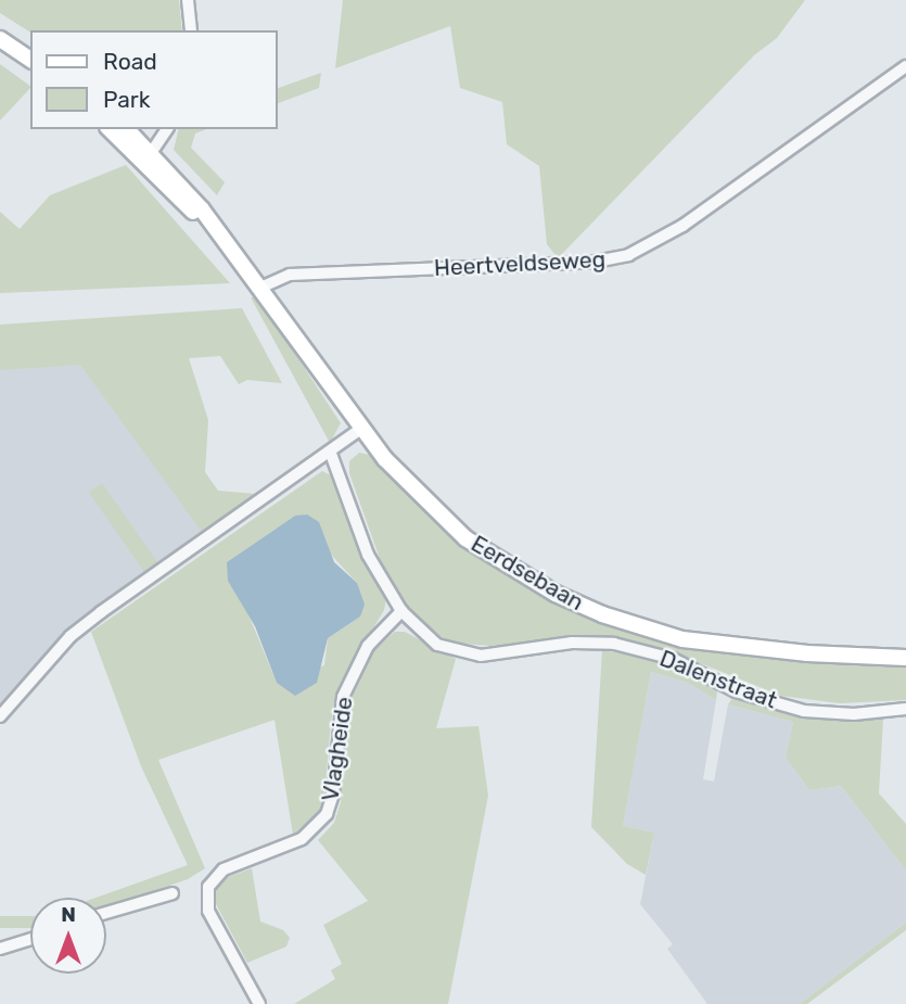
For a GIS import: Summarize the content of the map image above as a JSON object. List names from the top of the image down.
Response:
{
  "streets": {
    "main road": ["Eerdsebaan"],
    "street": ["Heertveldseweg", "Dalenstraat", "Vlagheide"]
  },
  "crossings": [
    ["Heertveldseweg", "Eerdsebaan"],
    ["Dalenstraat", "Vlagheide"]
  ],
  "legend": ["Road", "Park"],
  "north": "top"
}
